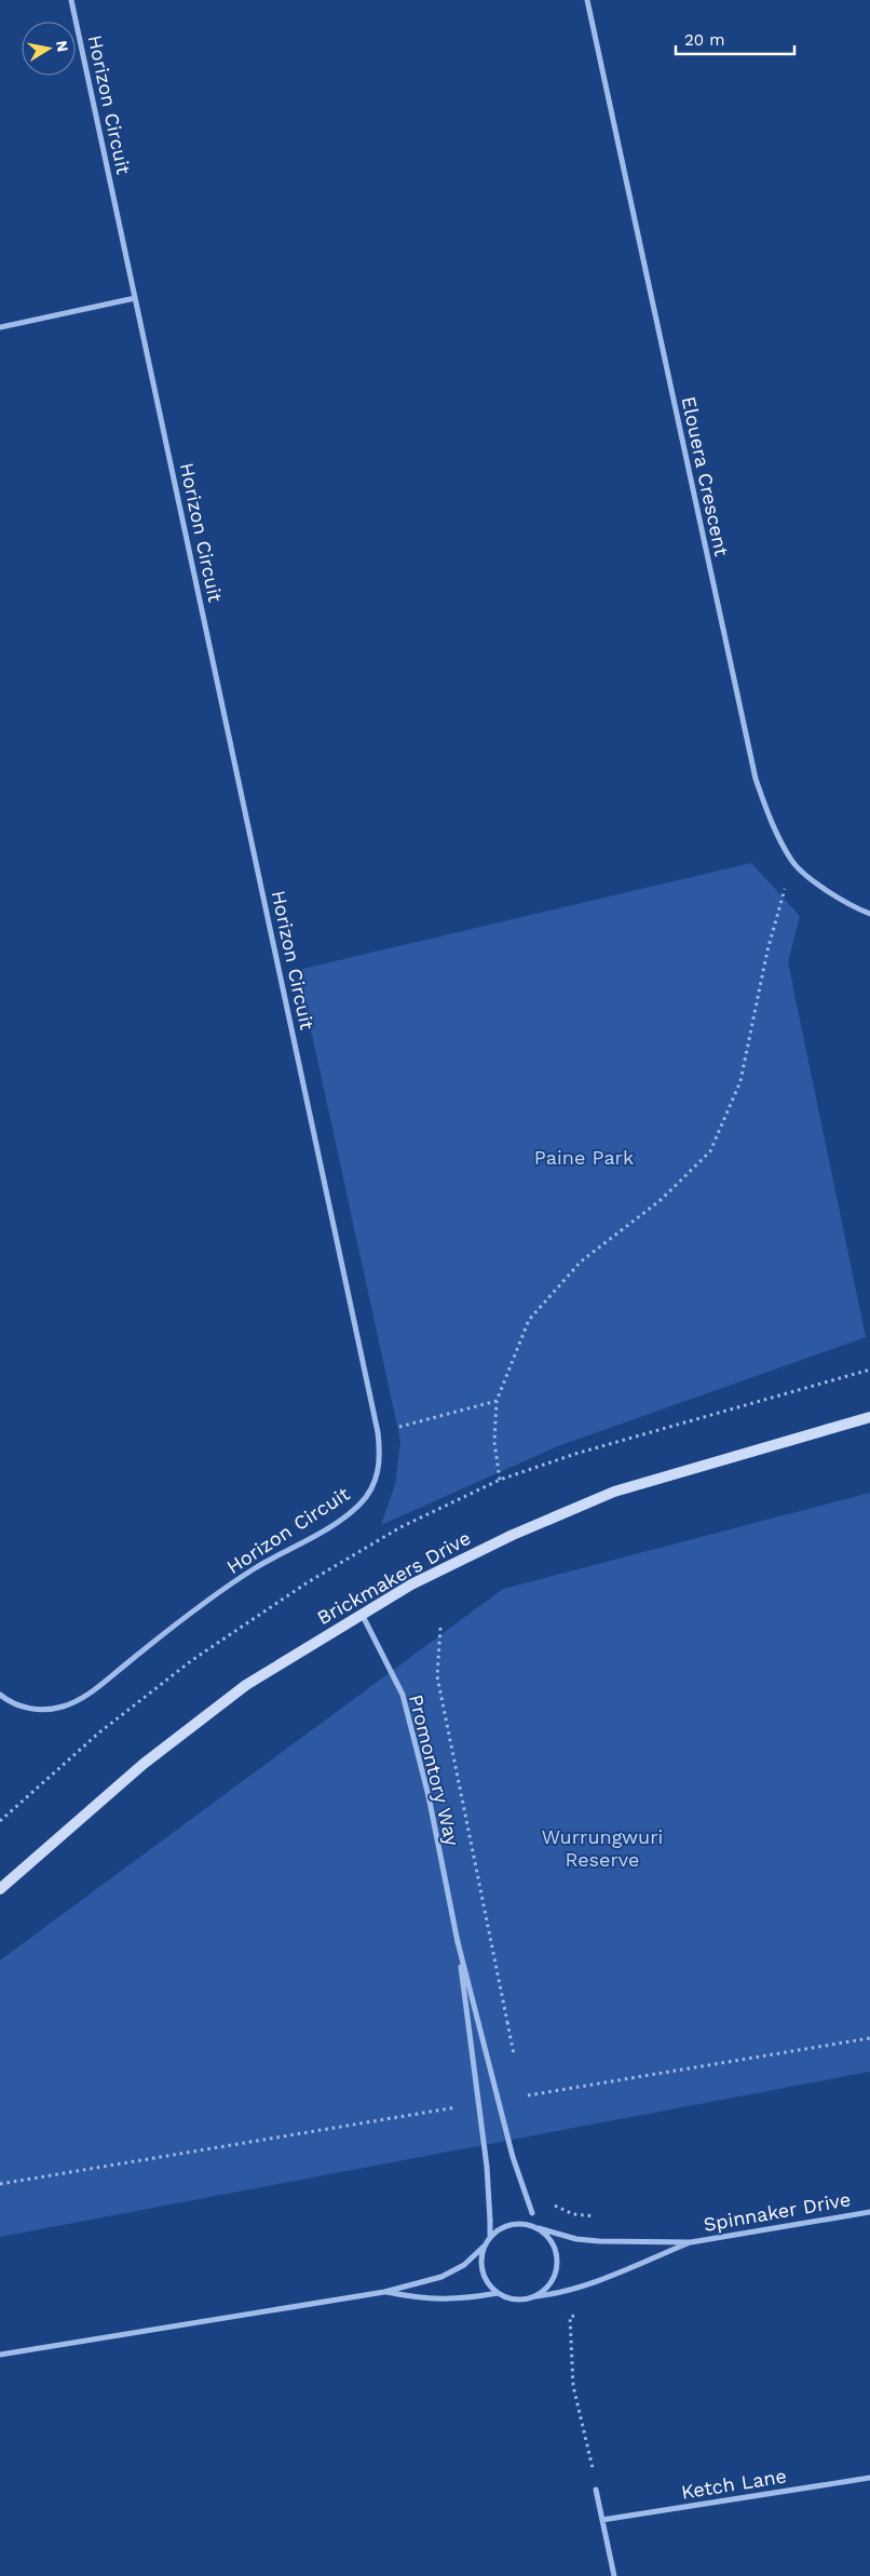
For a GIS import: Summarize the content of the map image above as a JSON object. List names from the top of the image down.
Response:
{
  "streets": {
    "street": [
      "Horizon Circuit",
      "Elouera Crescent",
      "Brickmakers Drive",
      "Promontory Way",
      "Spinnaker Drive",
      "Ketch Lane"
    ]
  },
  "crossings": [
    ["Brickmakers Drive", "Promontory Way"],
    ["Promontory Way", "Spinnaker Drive"]
  ],
  "parks": ["Paine Park", "Wurrungwuri Reserve"],
  "scale_bar": "20 m",
  "north": "right"
}
